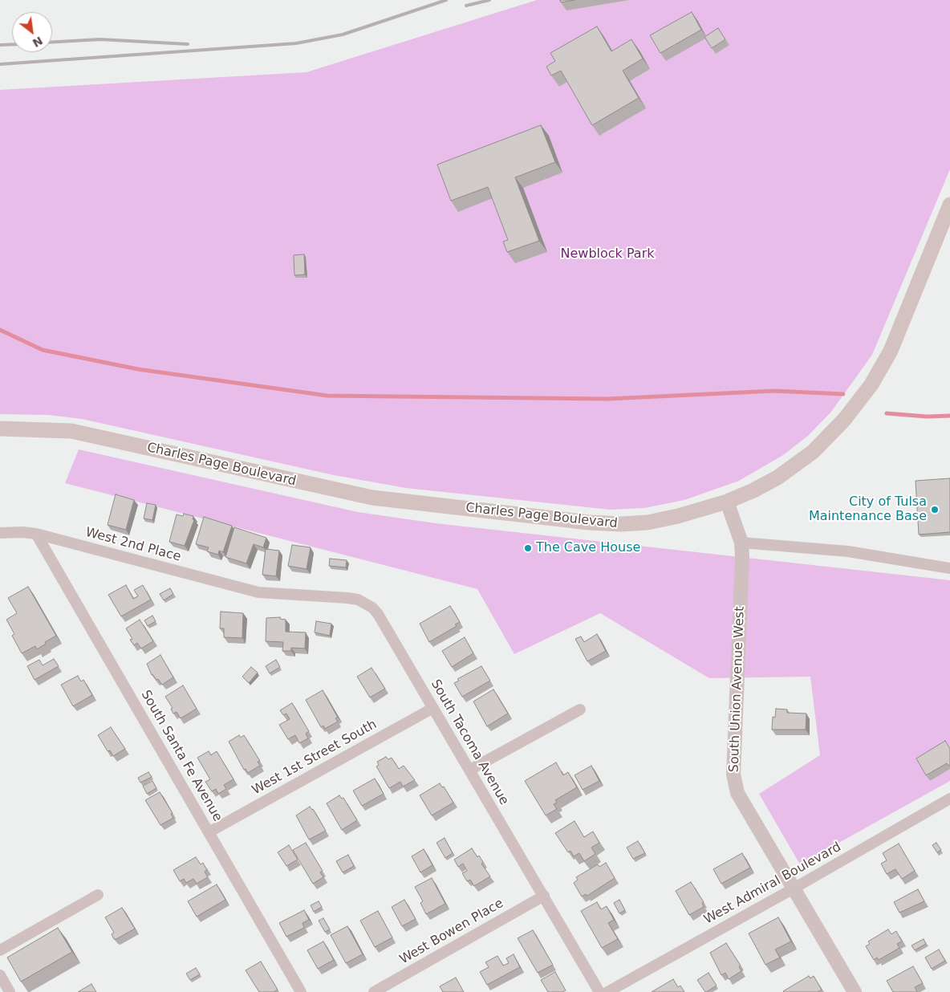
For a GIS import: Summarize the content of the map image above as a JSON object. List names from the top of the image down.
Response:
{
  "streets": {
    "main road": ["Charles Page Boulevard"],
    "street": [
      "West 2nd Place",
      "South Union Avenue West",
      "South Tacoma Avenue",
      "South Santa Fe Avenue",
      "West 1st Street South",
      "West Admiral Boulevard",
      "West Bowen Place"
    ]
  },
  "crossings": [
    ["Charles Page Boulevard", "South Union Avenue West"],
    ["West 2nd Place", "South Tacoma Avenue"],
    ["West 2nd Place", "South Santa Fe Avenue"],
    ["South Union Avenue West", "West Admiral Boulevard"],
    ["South Tacoma Avenue", "West 1st Street South"],
    ["South Tacoma Avenue", "West Bowen Place"],
    ["South Santa Fe Avenue", "West 1st Street South"]
  ],
  "parks": ["Newblock Park"],
  "places": ["City of Tulsa Maintenance Base", "The Cave House"],
  "north": "bottom right"
}
